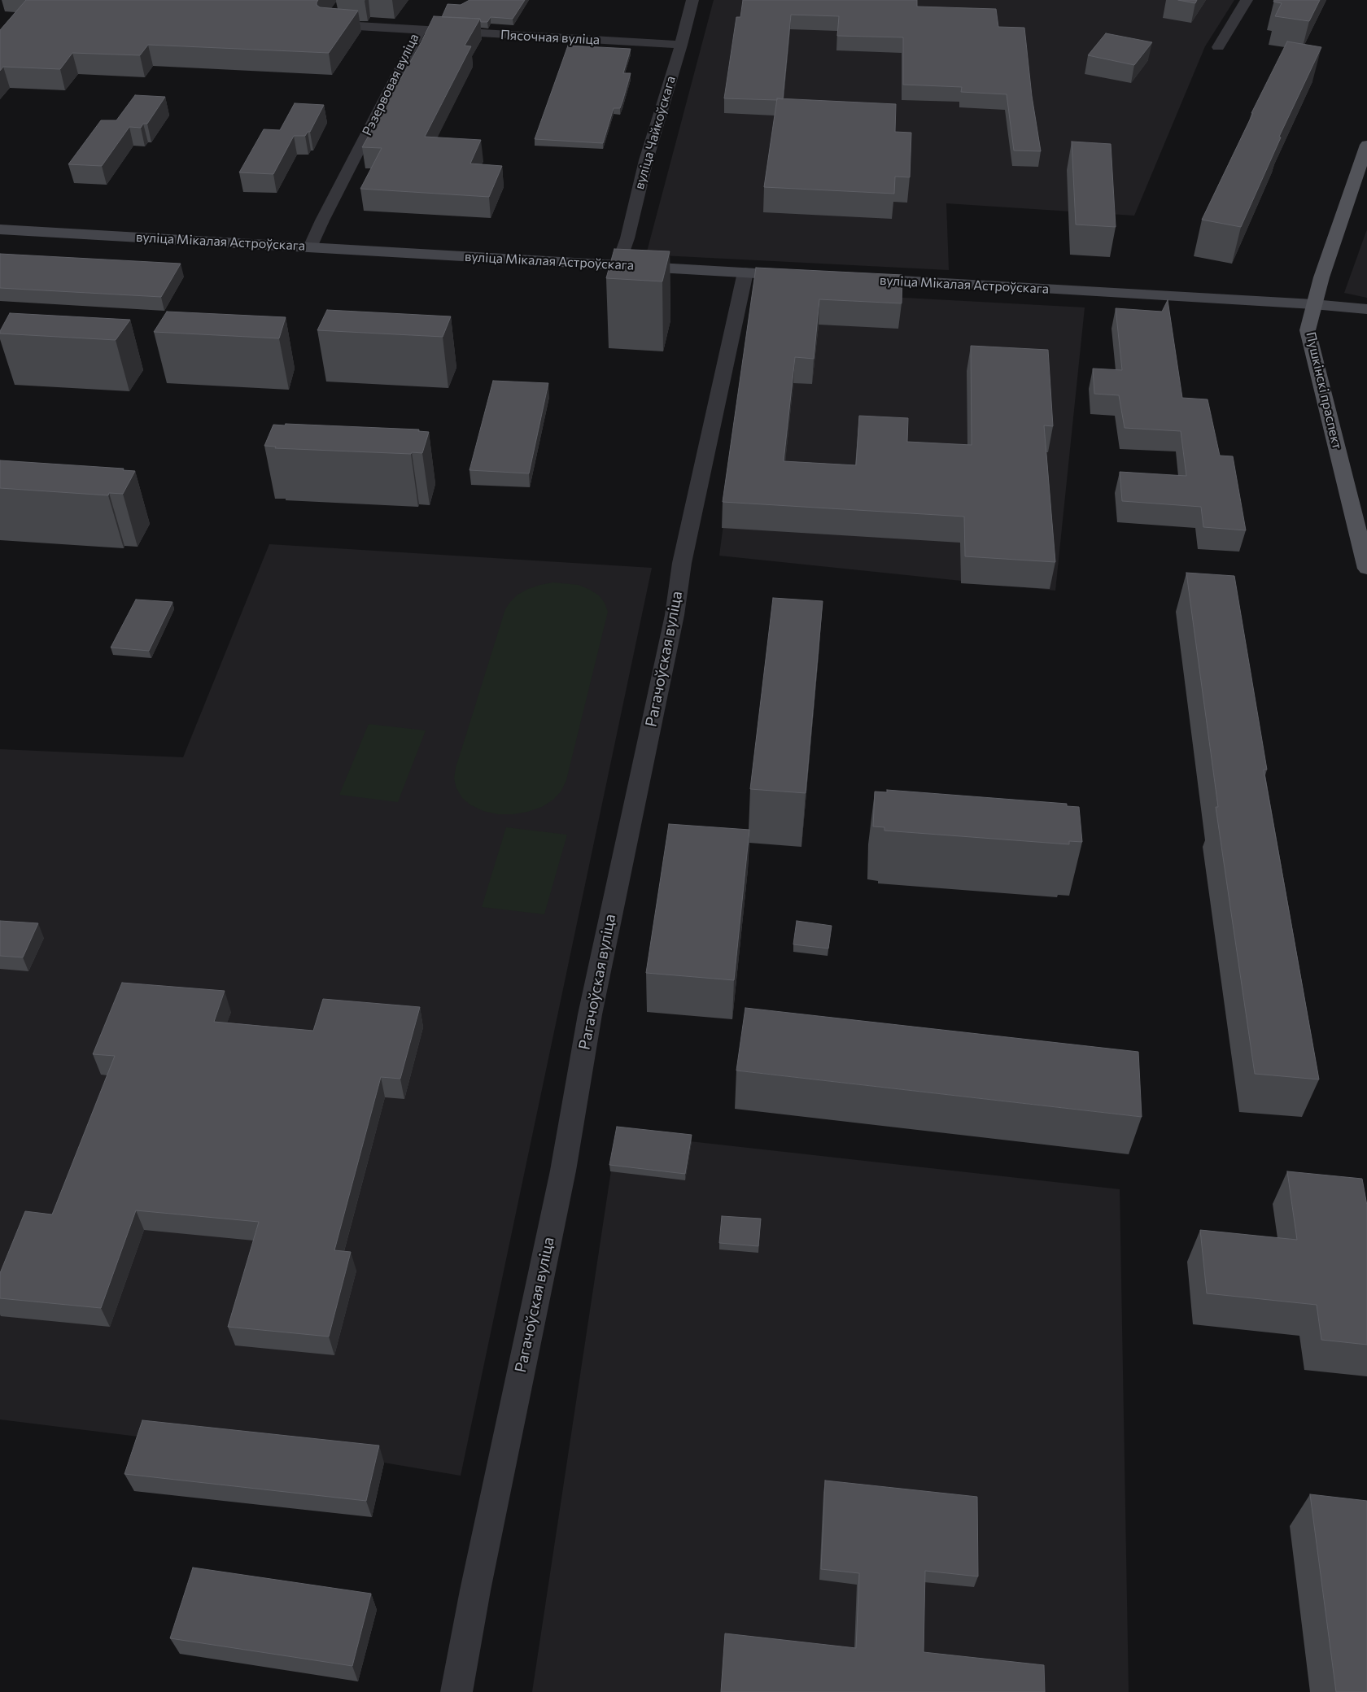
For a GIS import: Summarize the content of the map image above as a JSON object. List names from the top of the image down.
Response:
{
  "streets": {
    "main road": ["вуліца Мікалая Астроўскага", "Пушкінскі праспект"],
    "street": [
      "Пясочная вуліца",
      "Рэзервовая вуліца",
      "вуліца Чайкоўскага",
      "Рагачоўская вуліца"
    ]
  },
  "crossings": [
    ["Пясочная вуліца", "Рэзервовая вуліца"],
    ["Пясочная вуліца", "вуліца Чайкоўскага"],
    ["Рэзервовая вуліца", "вуліца Мікалая Астроўскага"],
    ["вуліца Чайкоўскага", "вуліца Мікалая Астроўскага"],
    ["вуліца Мікалая Астроўскага", "Пушкінскі праспект"],
    ["вуліца Мікалая Астроўскага", "Рагачоўская вуліца"]
  ]
}
